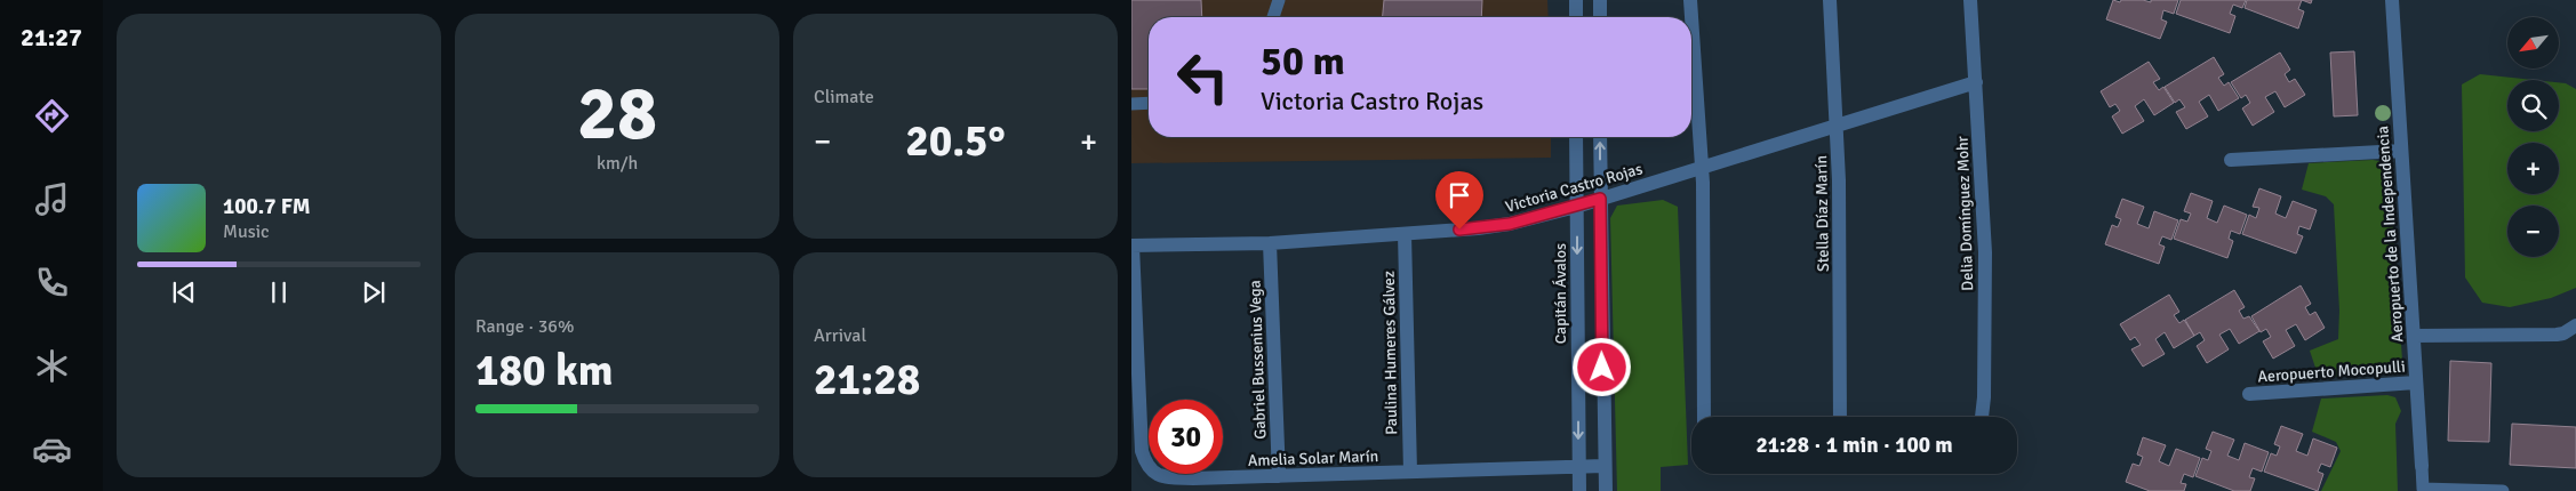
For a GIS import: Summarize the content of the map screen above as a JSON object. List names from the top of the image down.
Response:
{
  "streets": {
    "street": [
      "Victoria Castro Rojas",
      "Stella Díaz Marín",
      "Delia Domínguez Mohr",
      "Aeropuerto de la Independencia",
      "Capitán Ávalos",
      "Paulina Humeres Gálvez",
      "Gabriel Bussenius Vega",
      "Aeropuerto Mocopulli",
      "Amelia Solar Marín"
    ]
  },
  "crossings": [
    ["Victoria Castro Rojas", "Stella Díaz Marín"],
    ["Victoria Castro Rojas", "Delia Domínguez Mohr"],
    ["Victoria Castro Rojas", "Capitán Ávalos"],
    ["Victoria Castro Rojas", "Paulina Humeres Gálvez"],
    ["Victoria Castro Rojas", "Gabriel Bussenius Vega"],
    ["Victoria Castro Rojas", "Amelia Solar Marín"],
    ["Aeropuerto de la Independencia", "Aeropuerto Mocopulli"],
    ["Capitán Ávalos", "Amelia Solar Marín"],
    ["Paulina Humeres Gálvez", "Amelia Solar Marín"],
    ["Gabriel Bussenius Vega", "Amelia Solar Marín"]
  ],
  "north": "bottom left",
  "page": {
    "tabs": "21:27",
    "tile": [
      ["28", "km/h"],
      "Climate",
      ["Range · 36%", "180 km"],
      ["Arrival", "21:28"]
    ],
    "map_buttons": ["+", "−"],
    "turn": ["50 m", "Victoria Castro Rojas"],
    "heat": ["−", "20.5°", "+"],
    "song": ["100.7 FM", "Music"],
    "limit": "30",
    "trip": "21:28 · 1 min · 100 m"
  }
}
